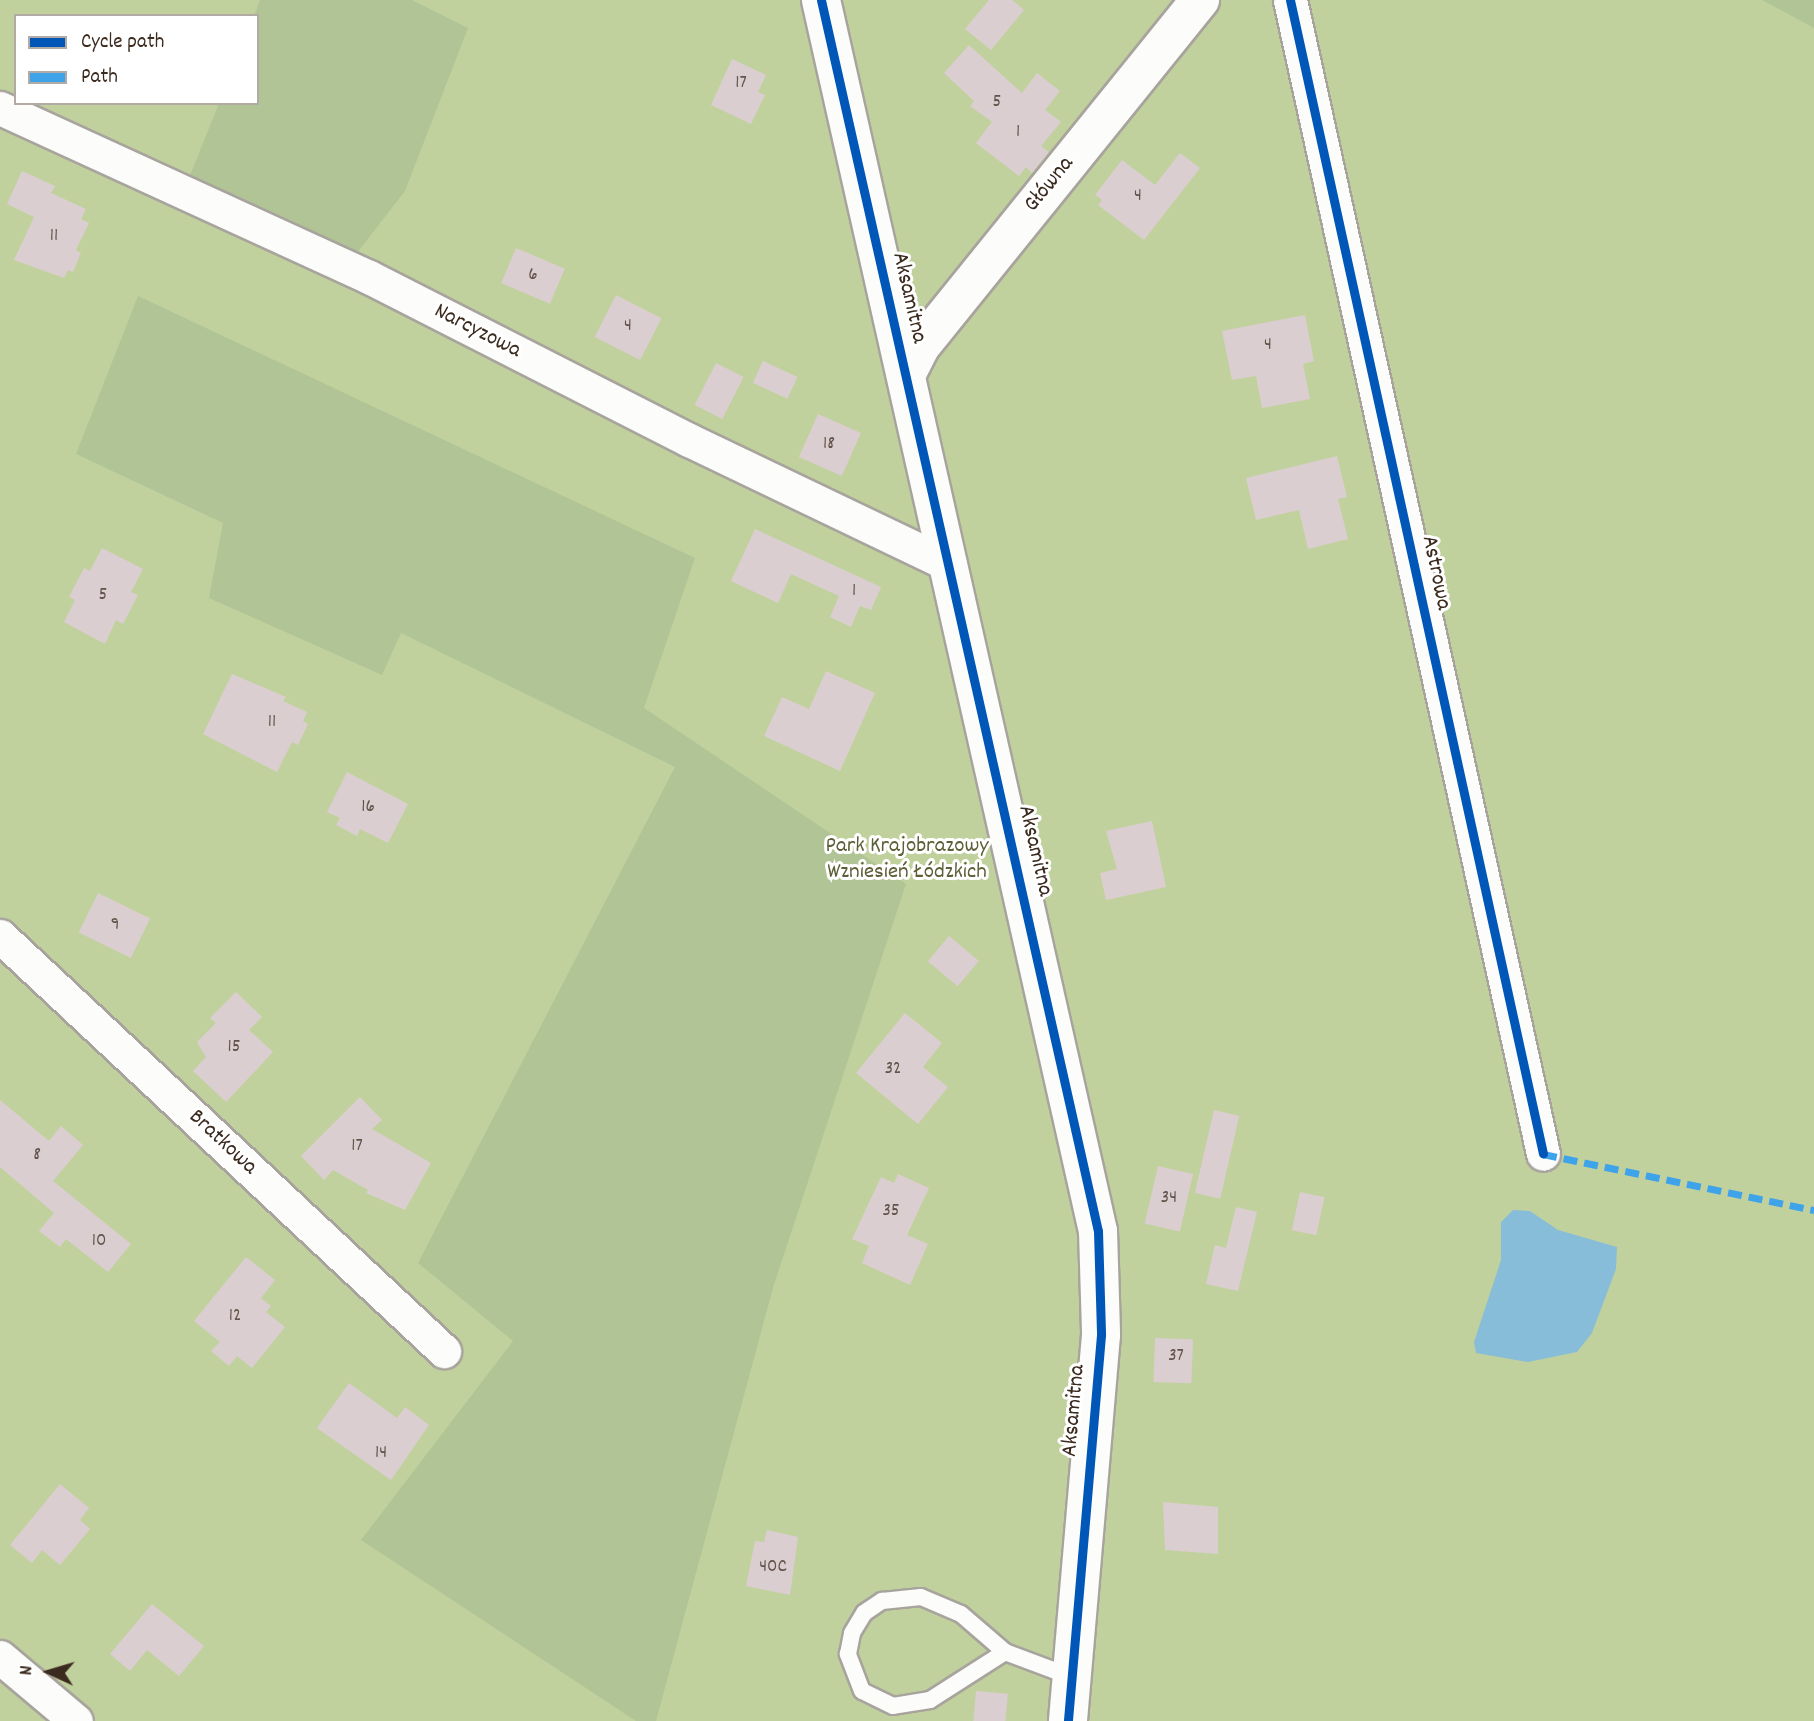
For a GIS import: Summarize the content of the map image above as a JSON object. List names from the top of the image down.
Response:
{
  "streets": {
    "street": [
      "Główna",
      "Aksamitna",
      "Narcyzowa",
      "Astrowa",
      "Bratkowa"
    ]
  },
  "crossings": [
    ["Główna", "Aksamitna"],
    ["Aksamitna", "Narcyzowa"]
  ],
  "parks": ["Park Krajobrazowy Wzniesień Łódzkich"],
  "house_numbers": [
    "17",
    "5",
    "1",
    "4",
    "11",
    "6",
    "4",
    "4",
    "18",
    "1",
    "5",
    "11",
    "16",
    "9",
    "15",
    "32",
    "17",
    "8",
    "34",
    "35",
    "10",
    "12",
    "37",
    "14",
    "40C"
  ],
  "legend": ["Cycle path", "Path"],
  "north": "left"
}
